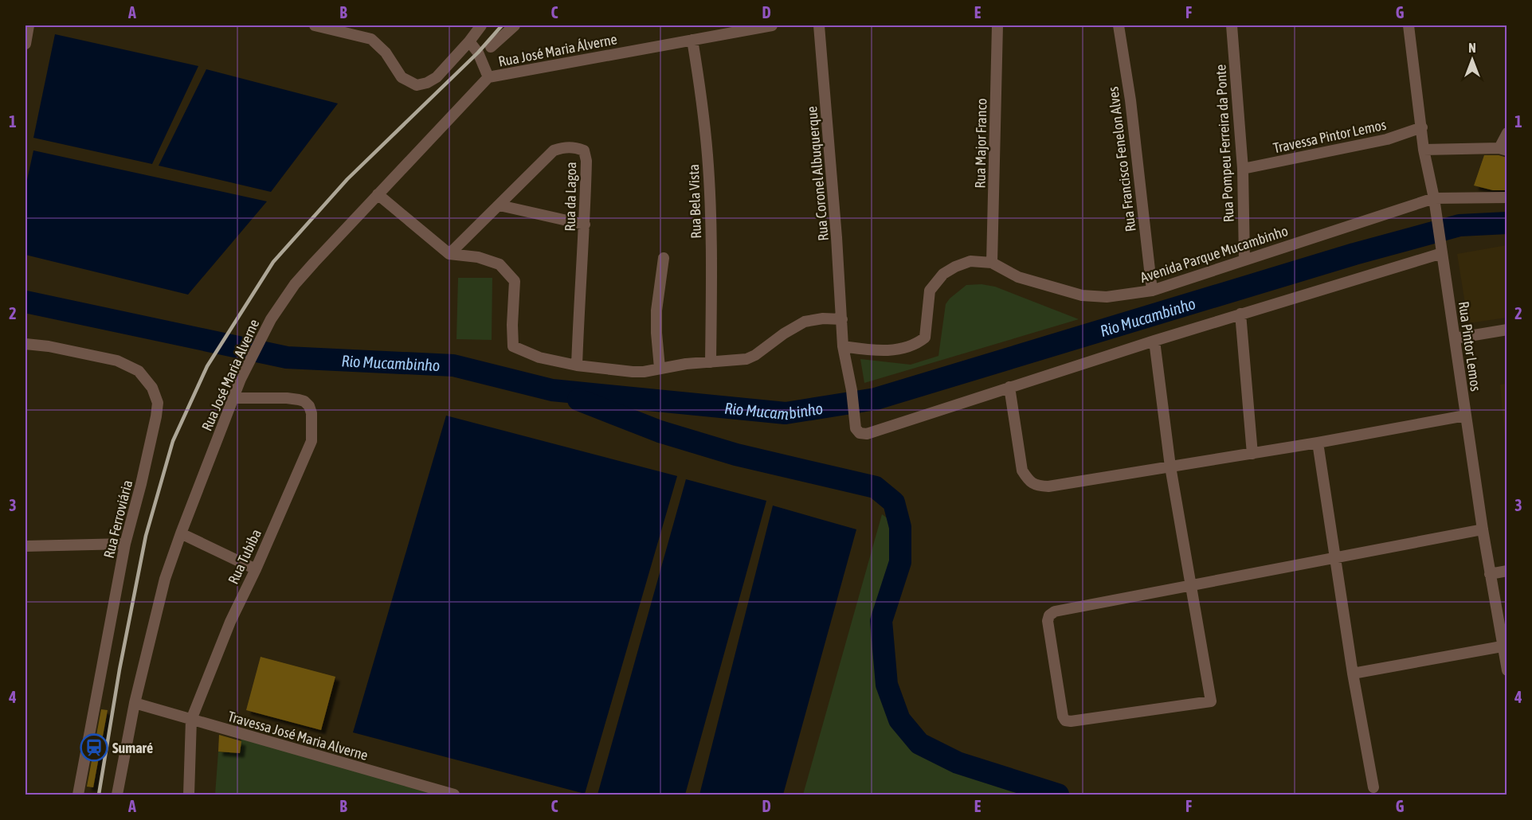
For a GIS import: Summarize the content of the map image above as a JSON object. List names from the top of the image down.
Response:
{
  "streets": {
    "street": [
      "Rua José Maria Álverne",
      "Travessa Pintor Lemos",
      "Rua Major Franco",
      "Rua Pompeu Ferreira da Ponte",
      "Rua Francisco Fenelon Alves",
      "Rua Coronel Albuquerque",
      "Rua da Lagoa",
      "Rua Bela Vista",
      "Avenida Parque Mucambinho",
      "Rua Pintor Lemos",
      "Rua José Maria Alverne",
      "Rua Ferroviária",
      "Rua Tubiba",
      "Travessa José Maria Alverne"
    ]
  },
  "crossings": [
    ["Rua José Maria Álverne", "Rua Bela Vista"],
    ["Rua José Maria Álverne", "Rua José Maria Alverne"],
    ["Travessa Pintor Lemos", "Rua Pompeu Ferreira da Ponte"],
    ["Travessa Pintor Lemos", "Rua Pintor Lemos"],
    ["Rua Major Franco", "Avenida Parque Mucambinho"],
    ["Rua Pompeu Ferreira da Ponte", "Avenida Parque Mucambinho"],
    ["Rua Francisco Fenelon Alves", "Avenida Parque Mucambinho"],
    ["Rua Coronel Albuquerque", "Avenida Parque Mucambinho"],
    ["Avenida Parque Mucambinho", "Rua Pintor Lemos"],
    ["Rua José Maria Alverne", "Rua Tubiba"],
    ["Rua José Maria Alverne", "Travessa José Maria Alverne"],
    ["Rua Tubiba", "Travessa José Maria Alverne"]
  ],
  "water": ["Rio Mucambinho"],
  "places": {
    "station": ["Sumaré"]
  },
  "north": "top",
  "grid": {
    "columns": [
      "A",
      "B",
      "C",
      "D",
      "E",
      "F",
      "G"
    ],
    "rows": [
      "1",
      "2",
      "3",
      "4"
    ]
  }
}
